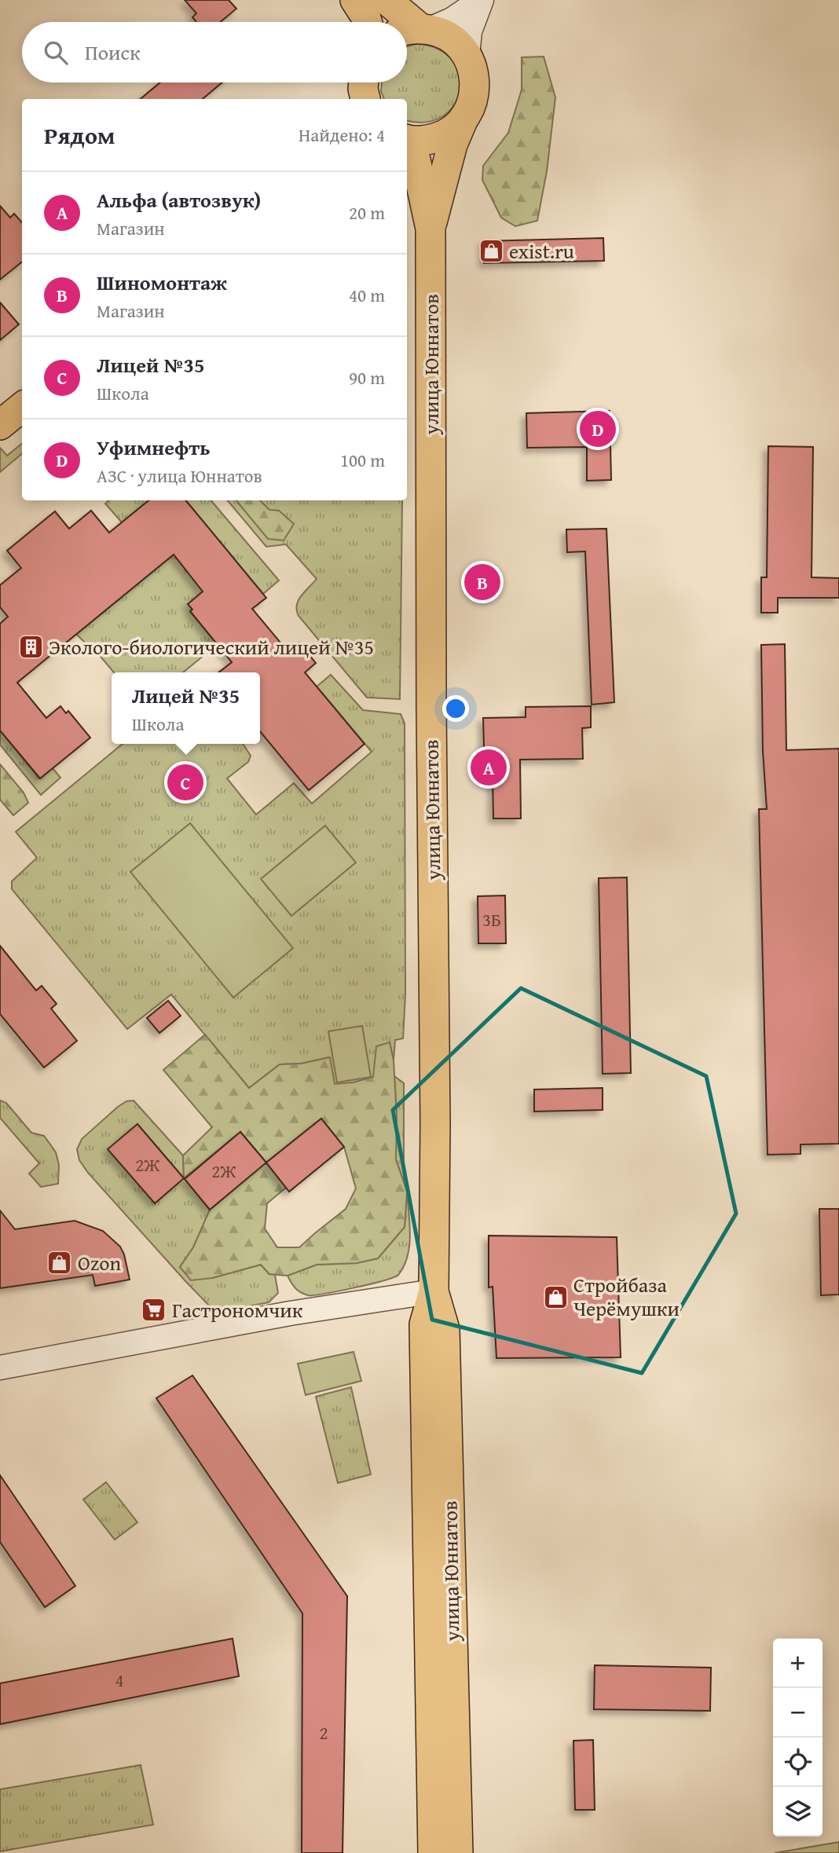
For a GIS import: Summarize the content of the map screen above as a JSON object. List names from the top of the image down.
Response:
{
  "streets": {
    "main road": ["улица Юннатов"]
  },
  "places": {
    "shop": ["exist.ru", "Ozon", "Стройбаза Черёмушки"],
    "building": ["Эколого-биологический лицей №35"],
    "supermarket": ["Гастрономчик"]
  },
  "house_numbers": [
    "3Б",
    "2Ж",
    "2Ж",
    "4",
    "2"
  ],
  "page": {
    "search": "Поиск",
    "heading": ["Рядом", "Найдено: 4"],
    "list": [
      {
        "mark": "A",
        "name": "Альфа (автозвук)",
        "note": "Магазин",
        "value": "20 m"
      },
      {
        "mark": "B",
        "name": "Шиномонтаж",
        "note": "Магазин",
        "value": "40 m"
      },
      {
        "mark": "C",
        "name": "Лицей №35",
        "note": "Школа",
        "value": "90 m"
      },
      {
        "mark": "D",
        "name": "Уфимнефть",
        "note": "АЗС · улица Юннатов",
        "value": "100 m"
      }
    ],
    "pins": [
      "D",
      "B",
      "A",
      "C"
    ],
    "popup": ["Лицей №35", "Школа"],
    "map_buttons": ["+", "−"]
  }
}
